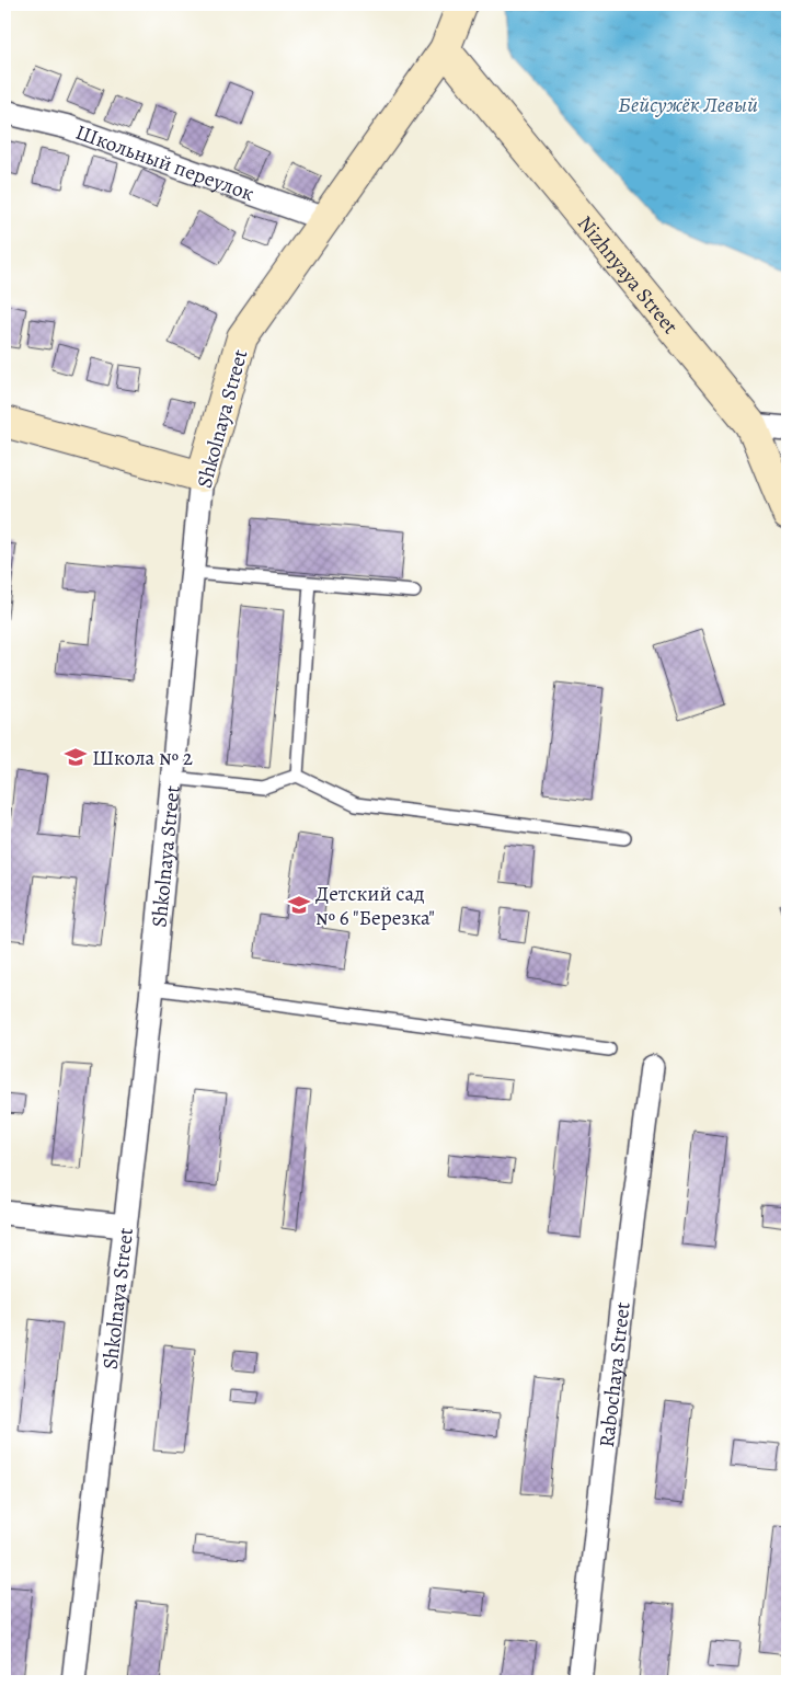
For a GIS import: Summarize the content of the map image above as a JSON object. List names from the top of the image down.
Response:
{
  "streets": {
    "street": [
      "Школьный переулок",
      "Nizhnyaya Street",
      "Shkolnaya Street",
      "Rabochaya Street"
    ]
  },
  "crossings": [
    ["Школьный переулок", "Shkolnaya Street"],
    ["Nizhnyaya Street", "Shkolnaya Street"]
  ],
  "water": ["Бейсужёк Левый"],
  "places": {
    "school or university": ["Школа № 2", "Детский сад № 6 \"Березка\""]
  }
}
